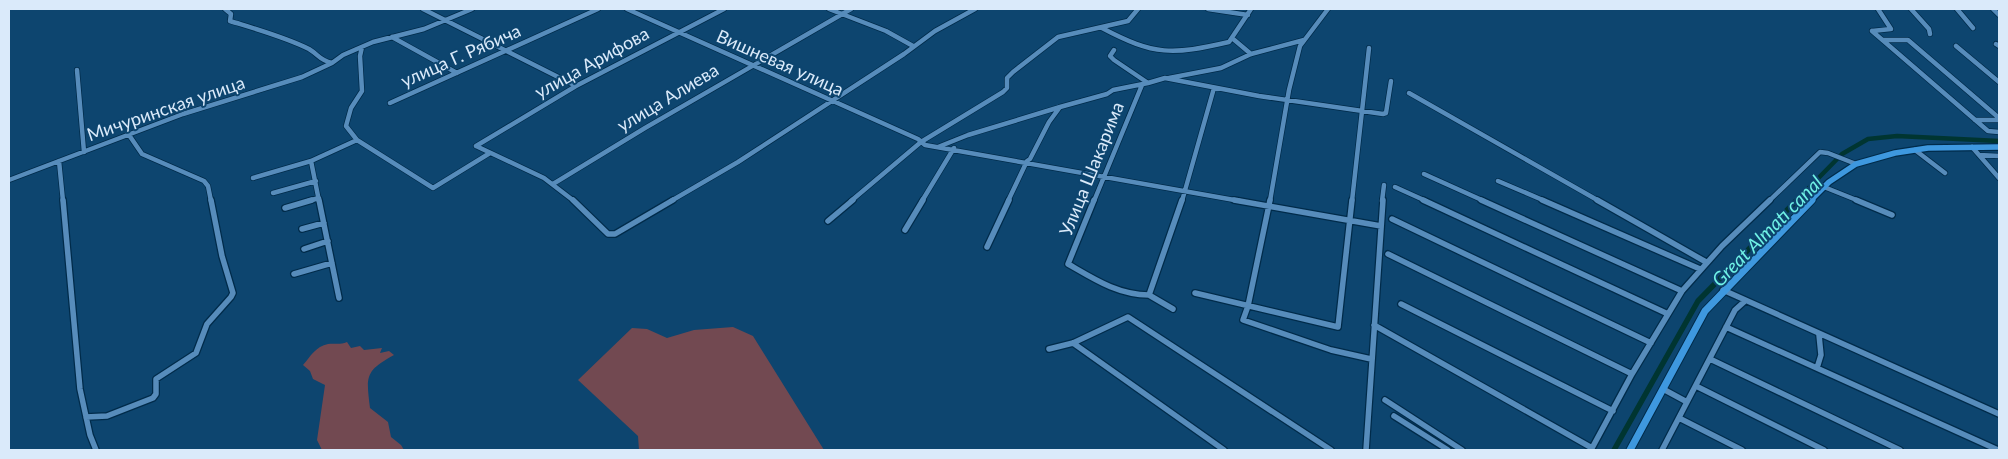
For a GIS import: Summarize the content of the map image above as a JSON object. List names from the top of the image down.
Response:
{
  "streets": {
    "street": [
      "улица Г. Рябича",
      "улица Арифова",
      "Вишневая улица",
      "улица Алиева",
      "Мичуринская улица",
      "Улица Шакарима"
    ]
  },
  "crossings": [
    ["улица Арифова", "Вишневая улица"],
    ["Вишневая улица", "улица Алиева"],
    ["Вишневая улица", "Улица Шакарима"]
  ],
  "water": ["Great Almatı canal"]
}
